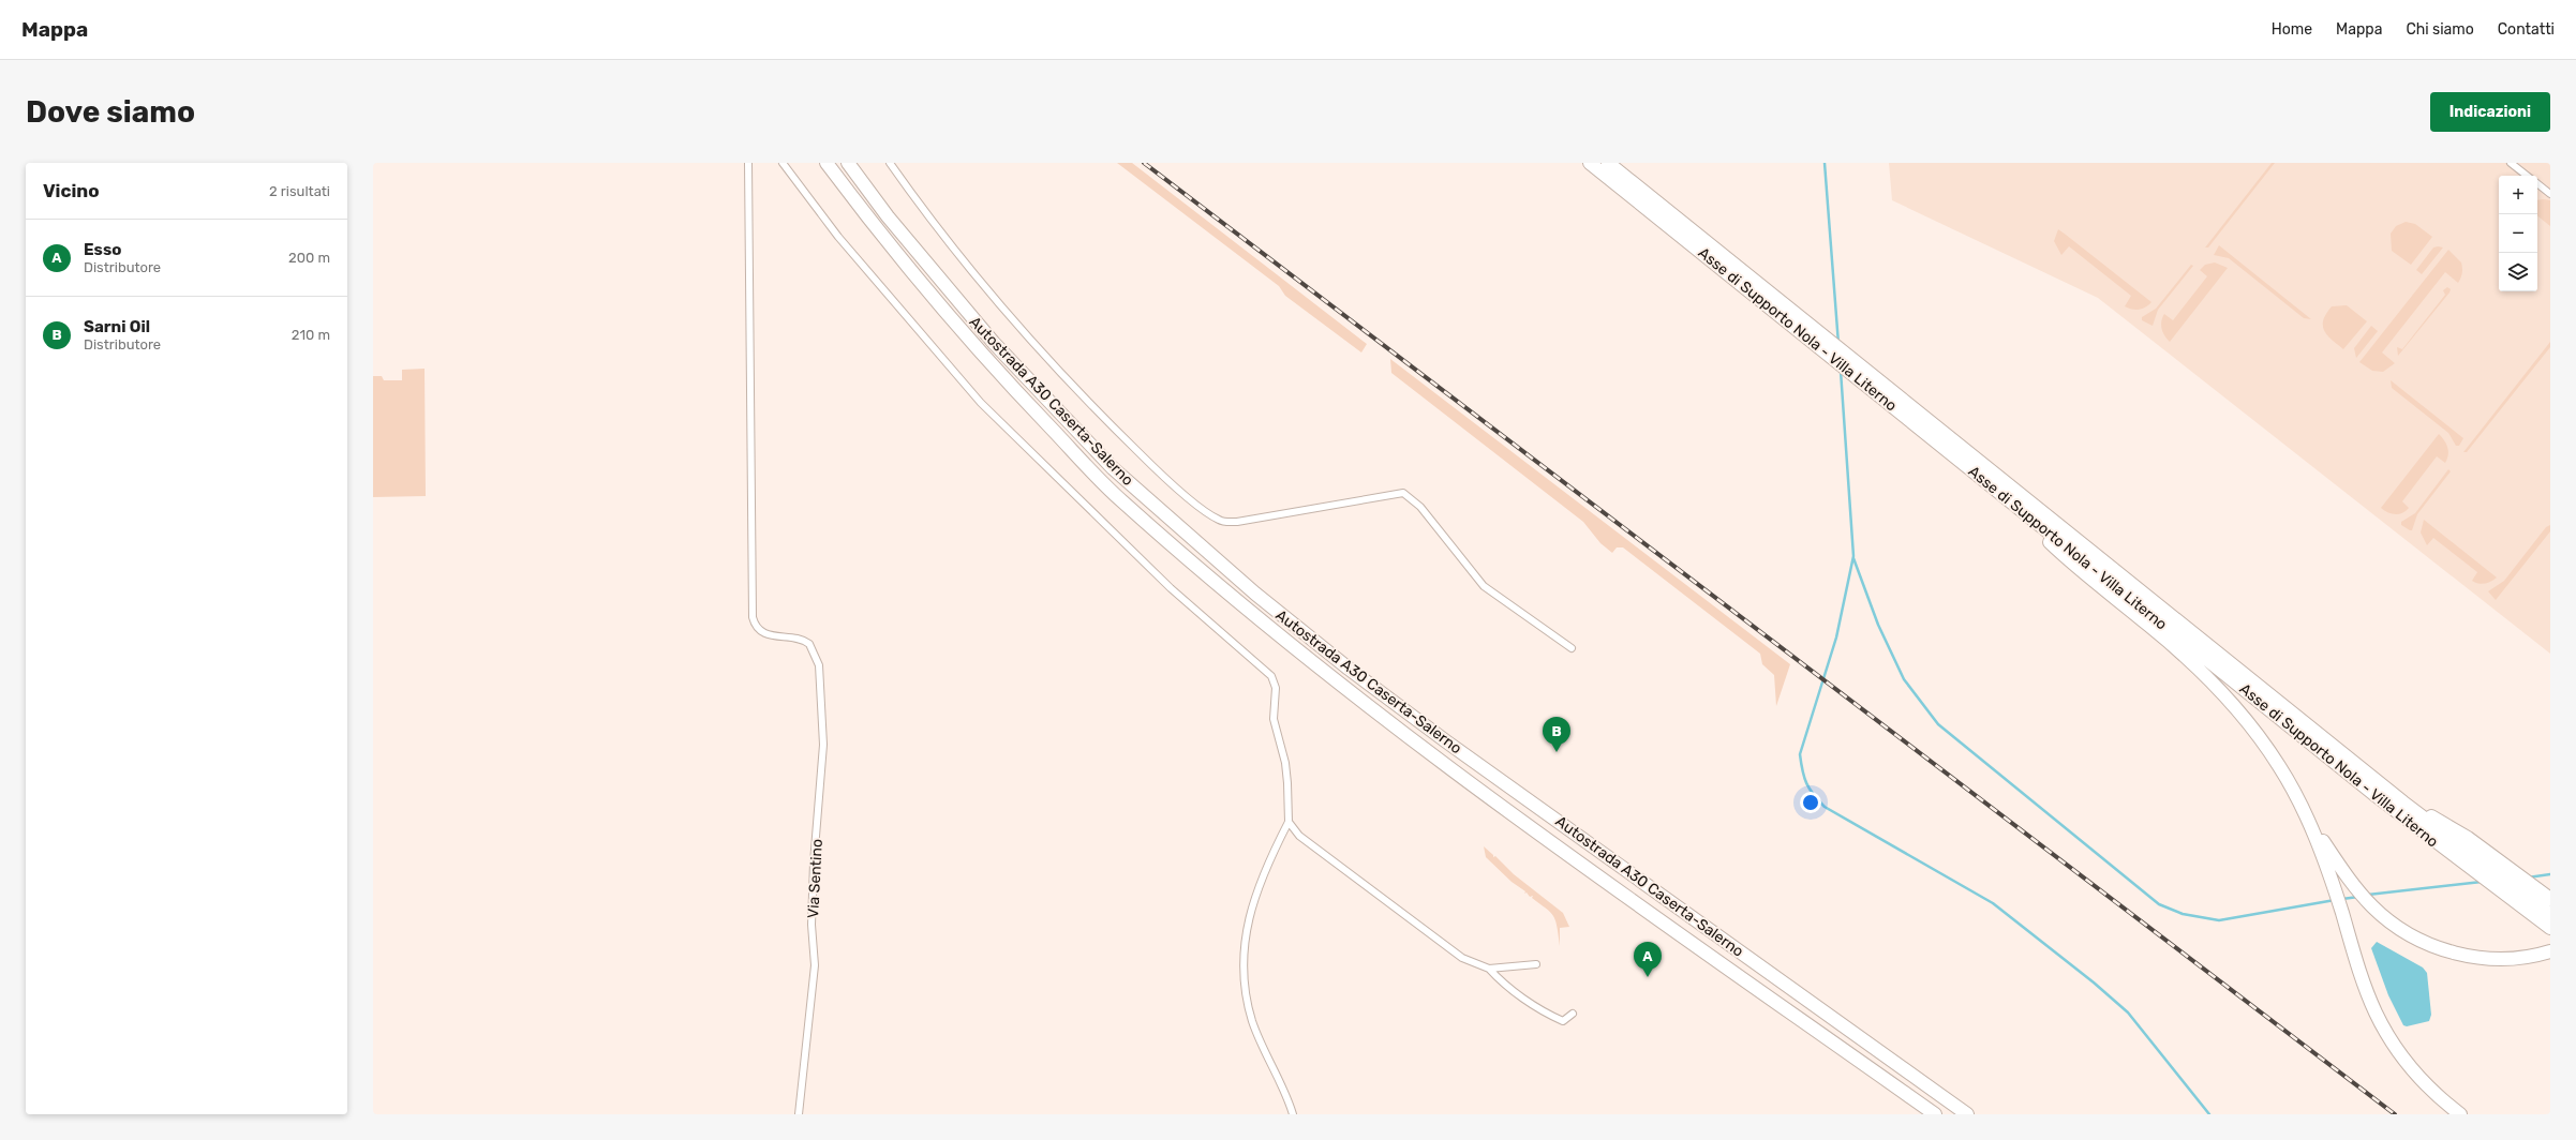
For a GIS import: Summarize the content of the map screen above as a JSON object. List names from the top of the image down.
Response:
{
  "streets": {
    "highway": ["Asse di Supporto Nola - Villa Literno", "Autostrada A30 Caserta-Salerno"],
    "street": ["Via Sentino"]
  },
  "page": {
    "header": "Mappa",
    "nav": [
      "Home",
      "Mappa",
      "Chi siamo",
      "Contatti"
    ],
    "buttons": "Indicazioni",
    "title": "Dove siamo",
    "heading": ["Vicino", "2 risultati"],
    "map_buttons": ["+", "−"],
    "list": [
      {
        "mark": "A",
        "name": "Esso",
        "note": "Distributore",
        "value": "200 m"
      },
      {
        "mark": "B",
        "name": "Sarni Oil",
        "note": "Distributore",
        "value": "210 m"
      }
    ],
    "pins": ["B", "A"]
  }
}
